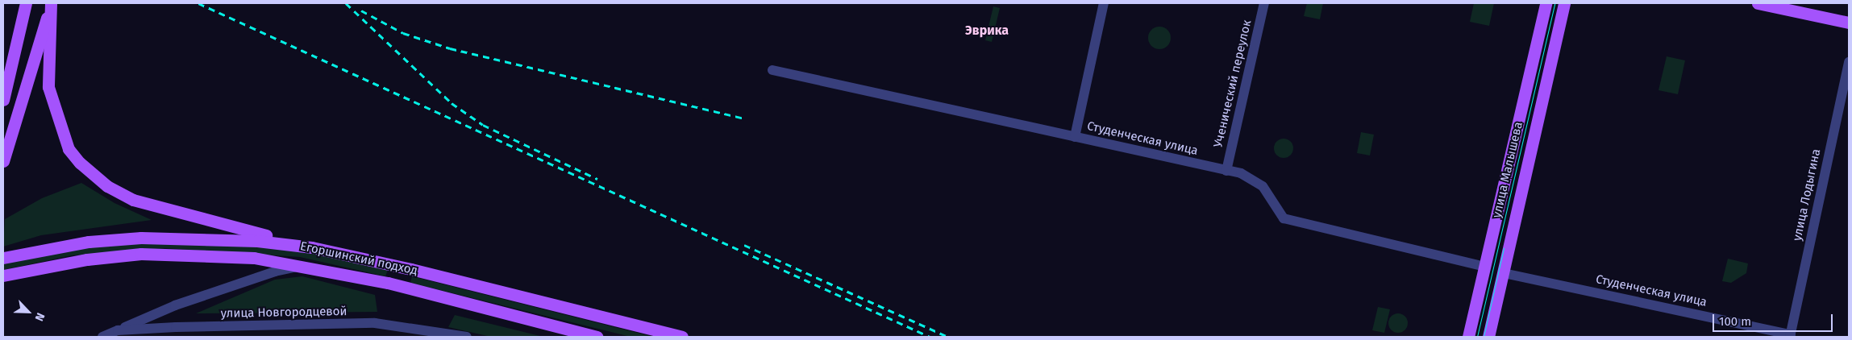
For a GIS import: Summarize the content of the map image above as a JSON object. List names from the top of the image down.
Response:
{
  "streets": {
    "main road": ["улица Малышева", "Егоршинский подход"],
    "street": [
      "Ученический переулок",
      "Студенческая улица",
      "улица Лодыгина",
      "улица Новгородцевой"
    ]
  },
  "crossings": [
    ["Ученический переулок", "Студенческая улица"],
    ["Студенческая улица", "улица Малышева"],
    ["Студенческая улица", "улица Лодыгина"]
  ],
  "districts": ["Эврика"],
  "scale_bar": "100 m",
  "north": "bottom right"
}
